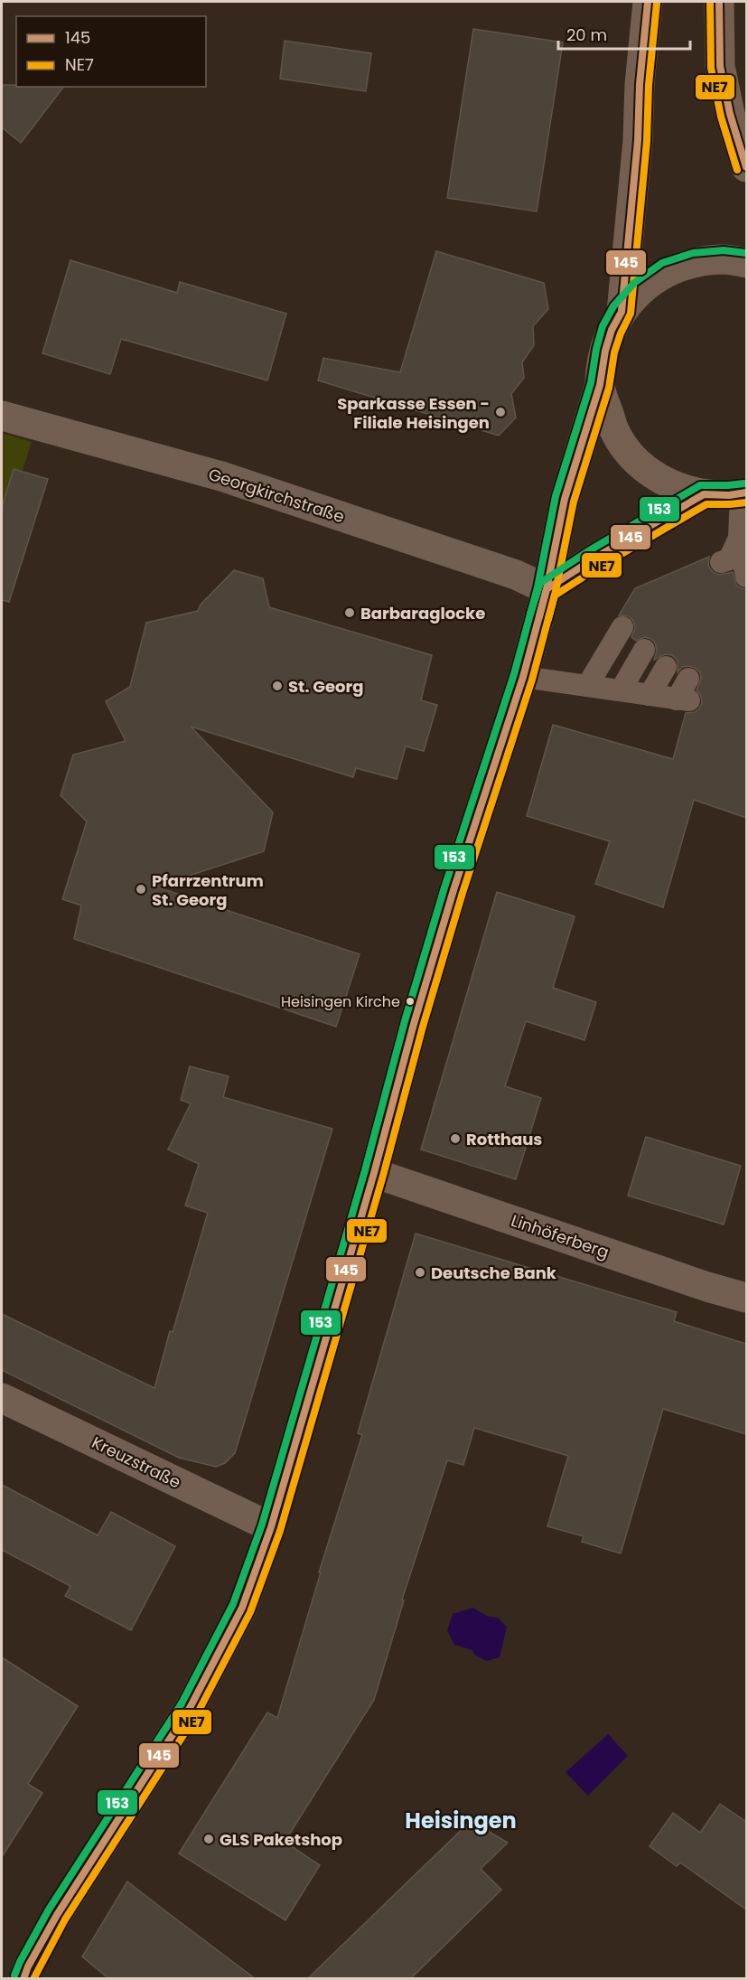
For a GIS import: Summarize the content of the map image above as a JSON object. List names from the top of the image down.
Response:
{
  "streets": {
    "street": ["Georgkirchstraße", "Linhöferberg", "Kreuzstraße"]
  },
  "districts": ["Heisingen"],
  "places": [
    "Sparkasse Essen - Filiale Heisingen",
    "Barbaraglocke",
    "St. Georg",
    "Pfarrzentrum St. Georg",
    "Heisingen Kirche",
    "Rotthaus",
    "Deutsche Bank",
    "GLS Paketshop"
  ],
  "lines": ["transit line 145", "transit line NE7", "transit line 153"],
  "legend": ["145", "NE7"],
  "scale_bar": "20 m"
}
